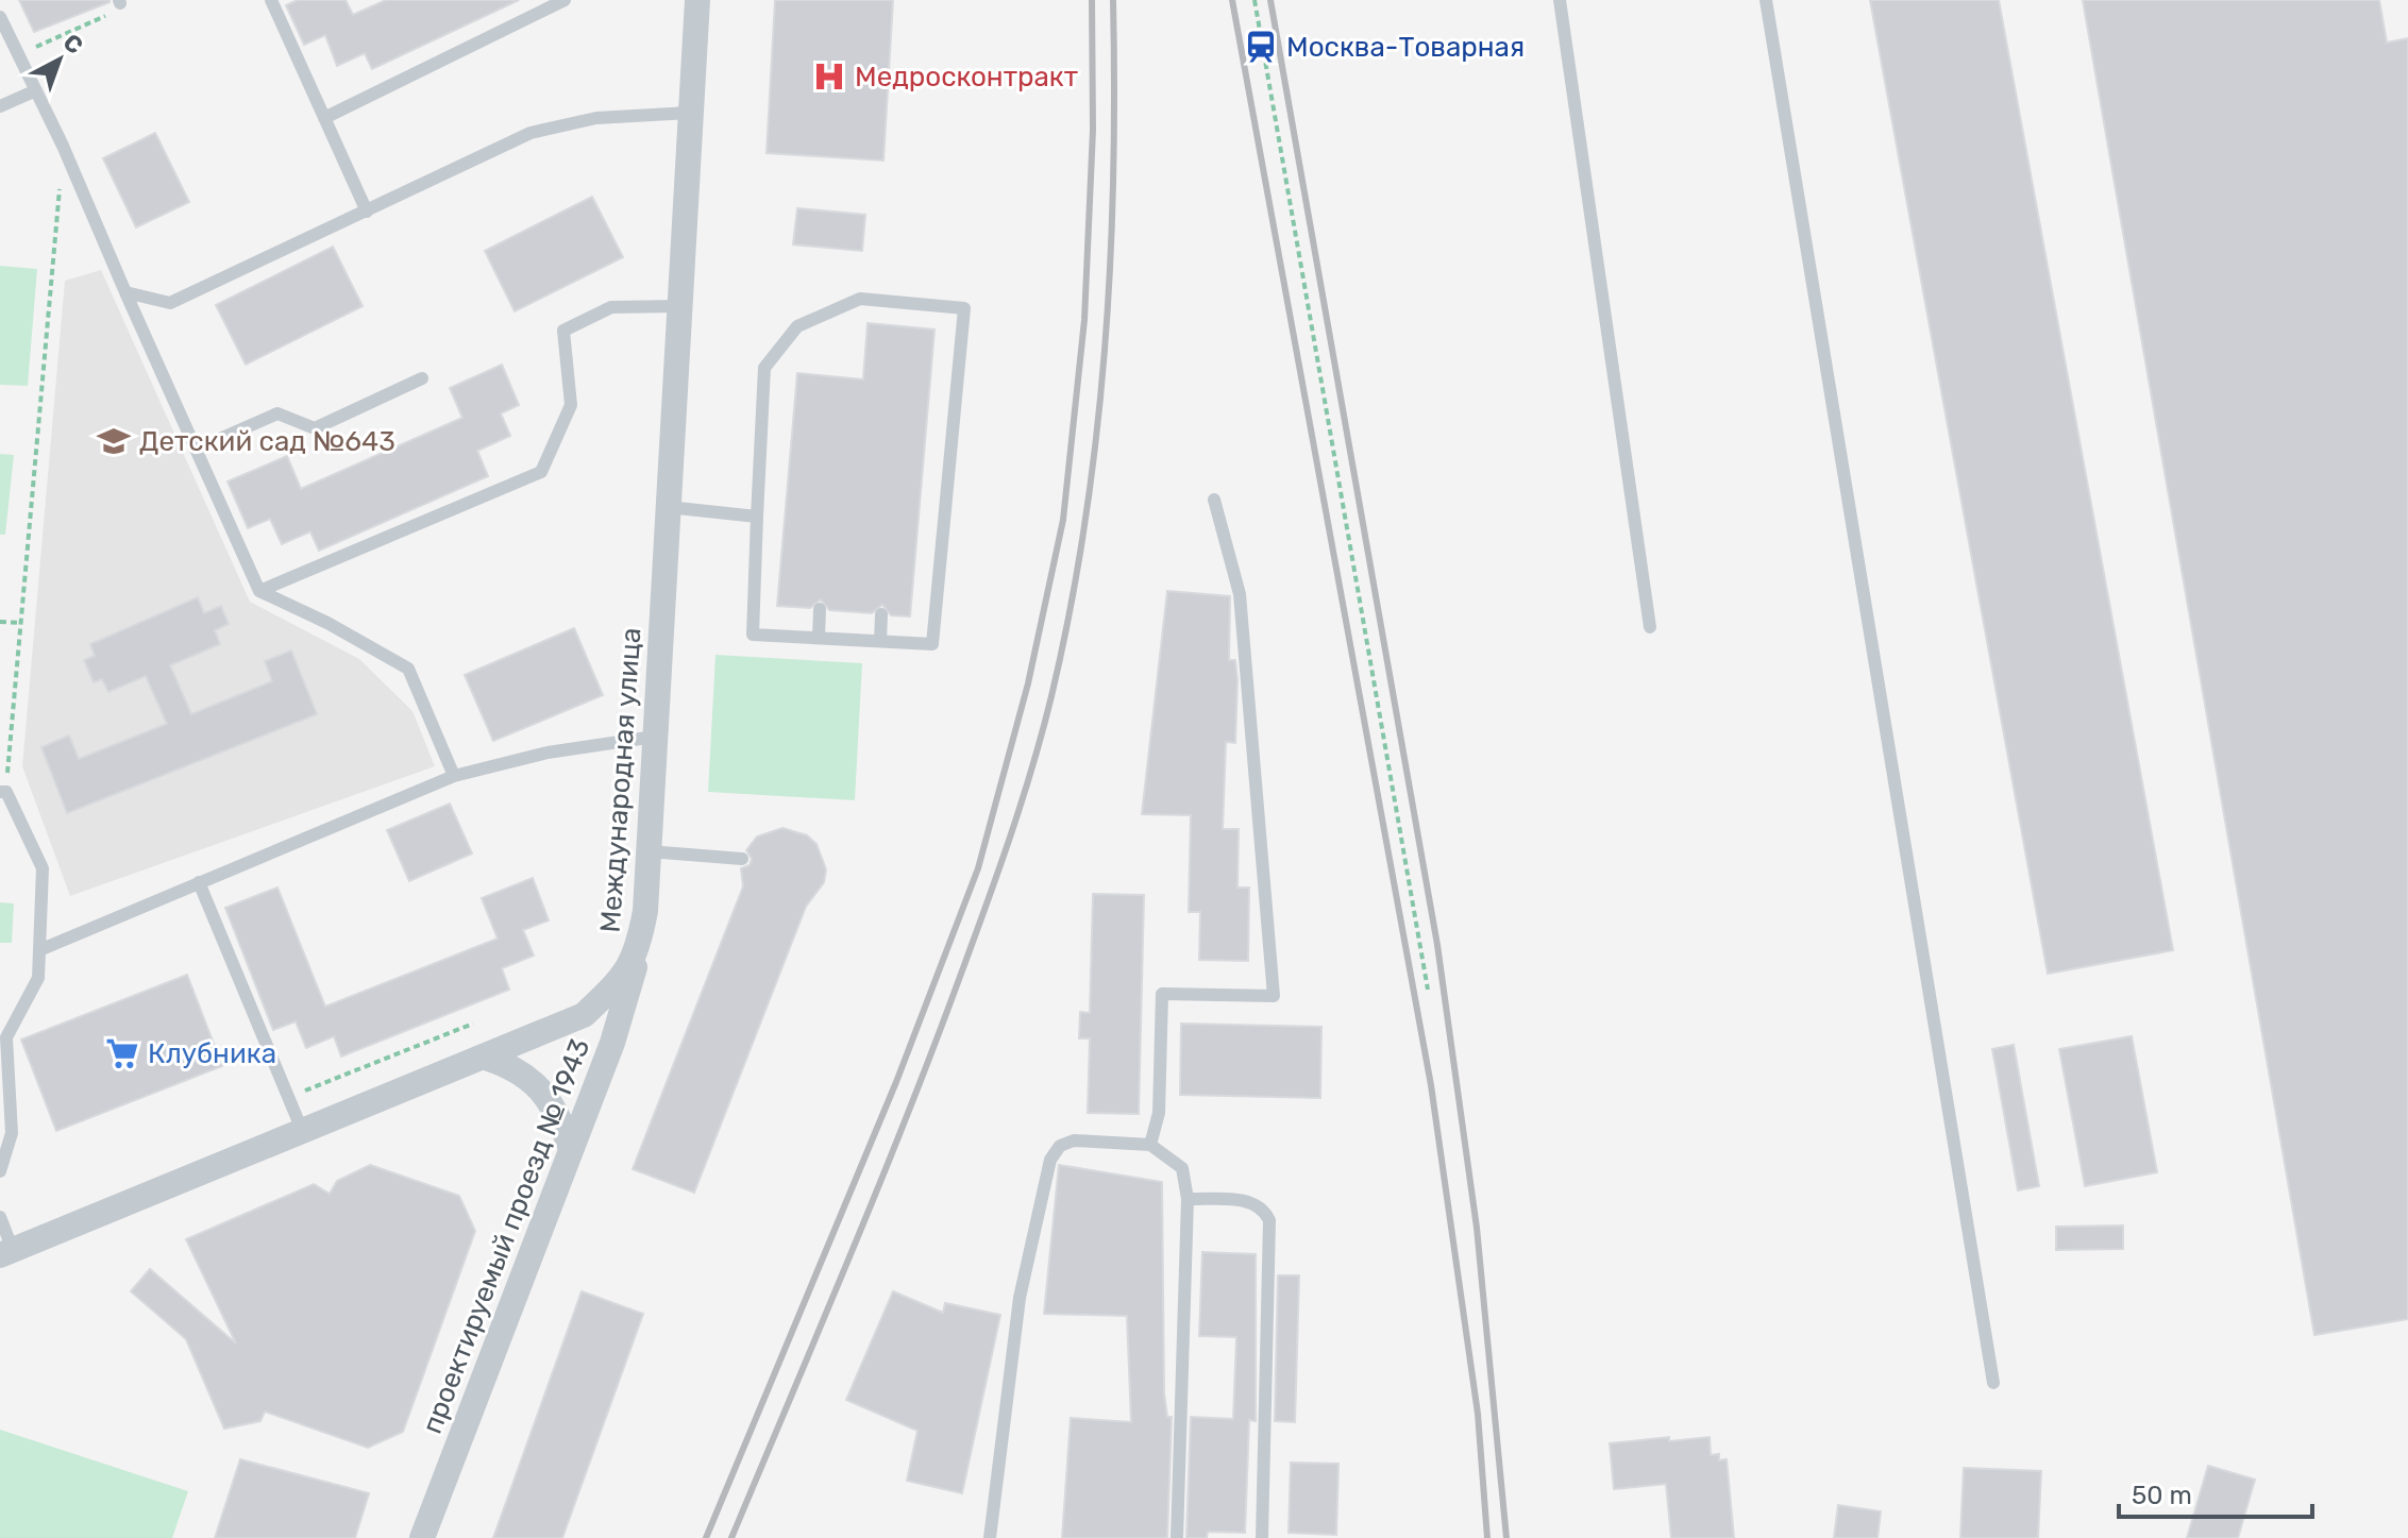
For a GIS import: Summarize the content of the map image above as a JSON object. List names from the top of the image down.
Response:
{
  "streets": {
    "street": ["Международная улица", "проектируемый проезд № 1943"]
  },
  "crossings": [
    ["Международная улица", "проектируемый проезд № 1943"]
  ],
  "places": {
    "station": ["Москва-Товарная"],
    "hospital": ["Медросконтракт"],
    "school or university": ["Детский сад №643"],
    "supermarket": ["Клубника"]
  },
  "scale_bar": "50 m",
  "north": "top right"
}
